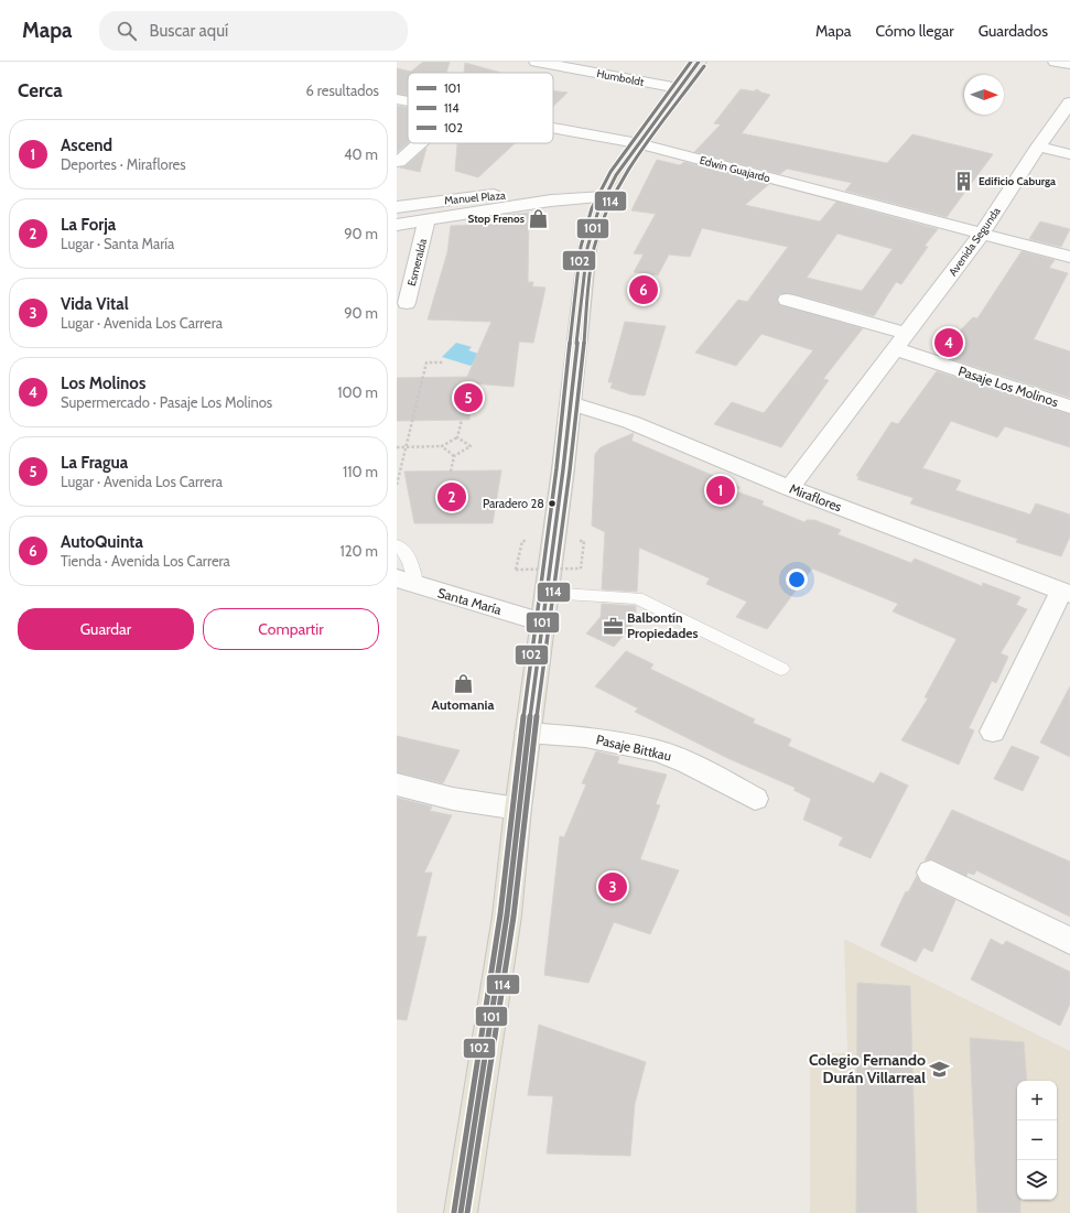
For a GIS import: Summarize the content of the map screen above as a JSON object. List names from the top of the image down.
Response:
{
  "streets": {
    "street": [
      "Humboldt",
      "Edwin Guajardo",
      "Manuel Plaza",
      "Avenida Segunda",
      "Esmeralda",
      "Pasaje Los Molinos",
      "Miraflores",
      "Santa María",
      "Pasaje Bittkau"
    ]
  },
  "crossings": [
    ["Edwin Guajardo", "Avenida Segunda"],
    ["Manuel Plaza", "Esmeralda"],
    ["Avenida Segunda", "Pasaje Los Molinos"],
    ["Avenida Segunda", "Miraflores"]
  ],
  "places": {
    "building": ["Edificio Caburga"],
    "shop": ["Stop Frenos", "Automania"],
    "other": ["Paradero 28"],
    "office": ["Balbontín Propiedades"],
    "school or university": ["Colegio Fernando Durán Villarreal"]
  },
  "lines": ["transit line 101", "transit line 102", "transit line 114"],
  "legend": ["101", "114", "102"],
  "north": "right",
  "page": {
    "header": "Mapa",
    "search": "Buscar aquí",
    "nav": ["Mapa", "Cómo llegar", "Guardados"],
    "heading": ["Cerca", "6 resultados"],
    "list": [
      {
        "mark": "1",
        "name": "Ascend",
        "note": "Deportes · Miraflores",
        "value": "40 m"
      },
      {
        "mark": "2",
        "name": "La Forja",
        "note": "Lugar · Santa María",
        "value": "90 m"
      },
      {
        "mark": "3",
        "name": "Vida Vital",
        "note": "Lugar · Avenida Los Carrera",
        "value": "90 m"
      },
      {
        "mark": "4",
        "name": "Los Molinos",
        "note": "Supermercado · Pasaje Los Molinos",
        "value": "100 m"
      },
      {
        "mark": "5",
        "name": "La Fragua",
        "note": "Lugar · Avenida Los Carrera",
        "value": "110 m"
      },
      {
        "mark": "6",
        "name": "AutoQuinta",
        "note": "Tienda · Avenida Los Carrera",
        "value": "120 m"
      }
    ],
    "pins": [
      "6",
      "4",
      "5",
      "1",
      "2",
      "3"
    ],
    "buttons": ["Guardar", "Compartir"],
    "map_buttons": ["+", "−"]
  }
}
